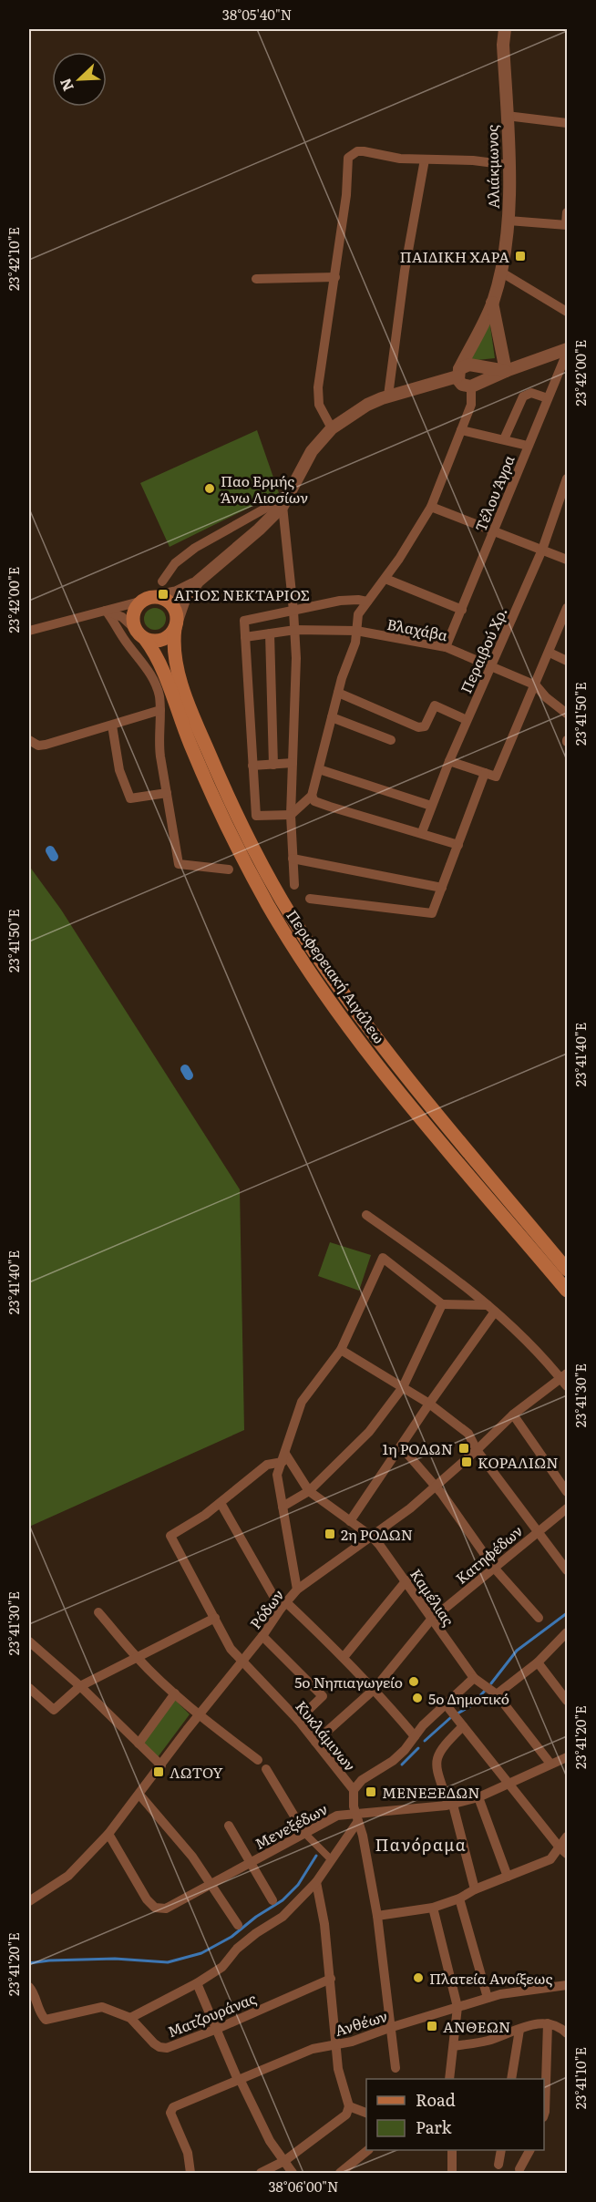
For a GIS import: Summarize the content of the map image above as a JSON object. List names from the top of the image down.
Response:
{
  "streets": {
    "main road": ["Περιφερειακή Αιγάλεω"],
    "street": [
      "Αλιάκμωνος",
      "Τέλου Άγρα",
      "Βλαχάβα",
      "Περαιβού Χρ.",
      "Κατηφέδων",
      "Καμέλιας",
      "Ρόδων",
      "Κυκλάμινων",
      "Μενεξέδων",
      "Ματζουράνας",
      "Ανθέων"
    ]
  },
  "crossings": [
    ["Τέλου Άγρα", "Βλαχάβα"],
    ["Βλαχάβα", "Περαιβού Χρ."],
    ["Κατηφέδων", "Καμέλιας"],
    ["Κατηφέδων", "Κυκλάμινων"],
    ["Καμέλιας", "Ρόδων"],
    ["Καμέλιας", "Μενεξέδων"],
    ["Ρόδων", "Κυκλάμινων"],
    ["Ρόδων", "Μενεξέδων"]
  ],
  "districts": ["Πανόραμα"],
  "places": {
    "transit": [
      "ΠΑΙΔΙΚΗ ΧΑΡΑ",
      "ΑΓΙΟΣ ΝΕΚΤΑΡΙΟΣ",
      "1η ΡΟΔΩΝ",
      "ΚΟΡΑΛΙΩΝ",
      "2η ΡΟΔΩΝ",
      "ΛΩΤΟΥ",
      "ΜΕΝΕΞΕΔΩΝ",
      "ΑΝΘΕΩΝ"
    ],
    "other": [
      "Παο Ερμής Άνω Λιοσίων",
      "5ο Νηπιαγωγείο",
      "5ο Δημοτικό",
      "Πλατεία Ανοίξεως"
    ]
  },
  "legend": ["Road", "Park"],
  "north": "bottom left",
  "coordinates": [
    "38°05'40\"N",
    "23°42'10\"E",
    "23°42'00\"E",
    "23°41'50\"E",
    "23°41'40\"E",
    "23°41'30\"E",
    "23°41'20\"E",
    "23°41'10\"E",
    "38°06'00\"N"
  ]
}
